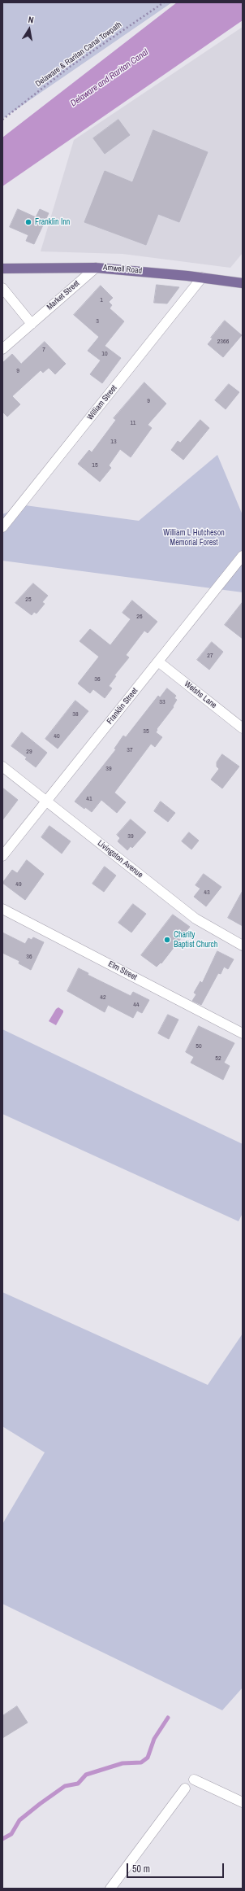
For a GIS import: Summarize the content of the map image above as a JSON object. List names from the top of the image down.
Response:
{
  "streets": {
    "main road": ["Amwell Road"],
    "street": [
      "Market Street",
      "William Street",
      "Welshs Lane",
      "Franklin Street",
      "Livingston Avenue",
      "Elm Street"
    ],
    "path": ["Delaware & Raritan Canal Towpath"]
  },
  "crossings": [
    ["Amwell Road", "Market Street"],
    ["Amwell Road", "William Street"],
    ["Welshs Lane", "Franklin Street"],
    ["Franklin Street", "Livingston Avenue"]
  ],
  "water": ["Delaware and Raritan Canal"],
  "parks": ["William L Hutcheson Memorial Forest"],
  "places": ["Franklin Inn", "Charity Baptist Church"],
  "house_numbers": [
    "1",
    "3",
    "2366",
    "7",
    "10",
    "9",
    "9",
    "11",
    "13",
    "15",
    "25",
    "26",
    "27",
    "36",
    "33",
    "38",
    "35",
    "40",
    "37",
    "29",
    "39",
    "41",
    "39",
    "49",
    "43",
    "36",
    "42",
    "44",
    "50",
    "52"
  ],
  "scale_bar": "50 m",
  "north": "top"
}
